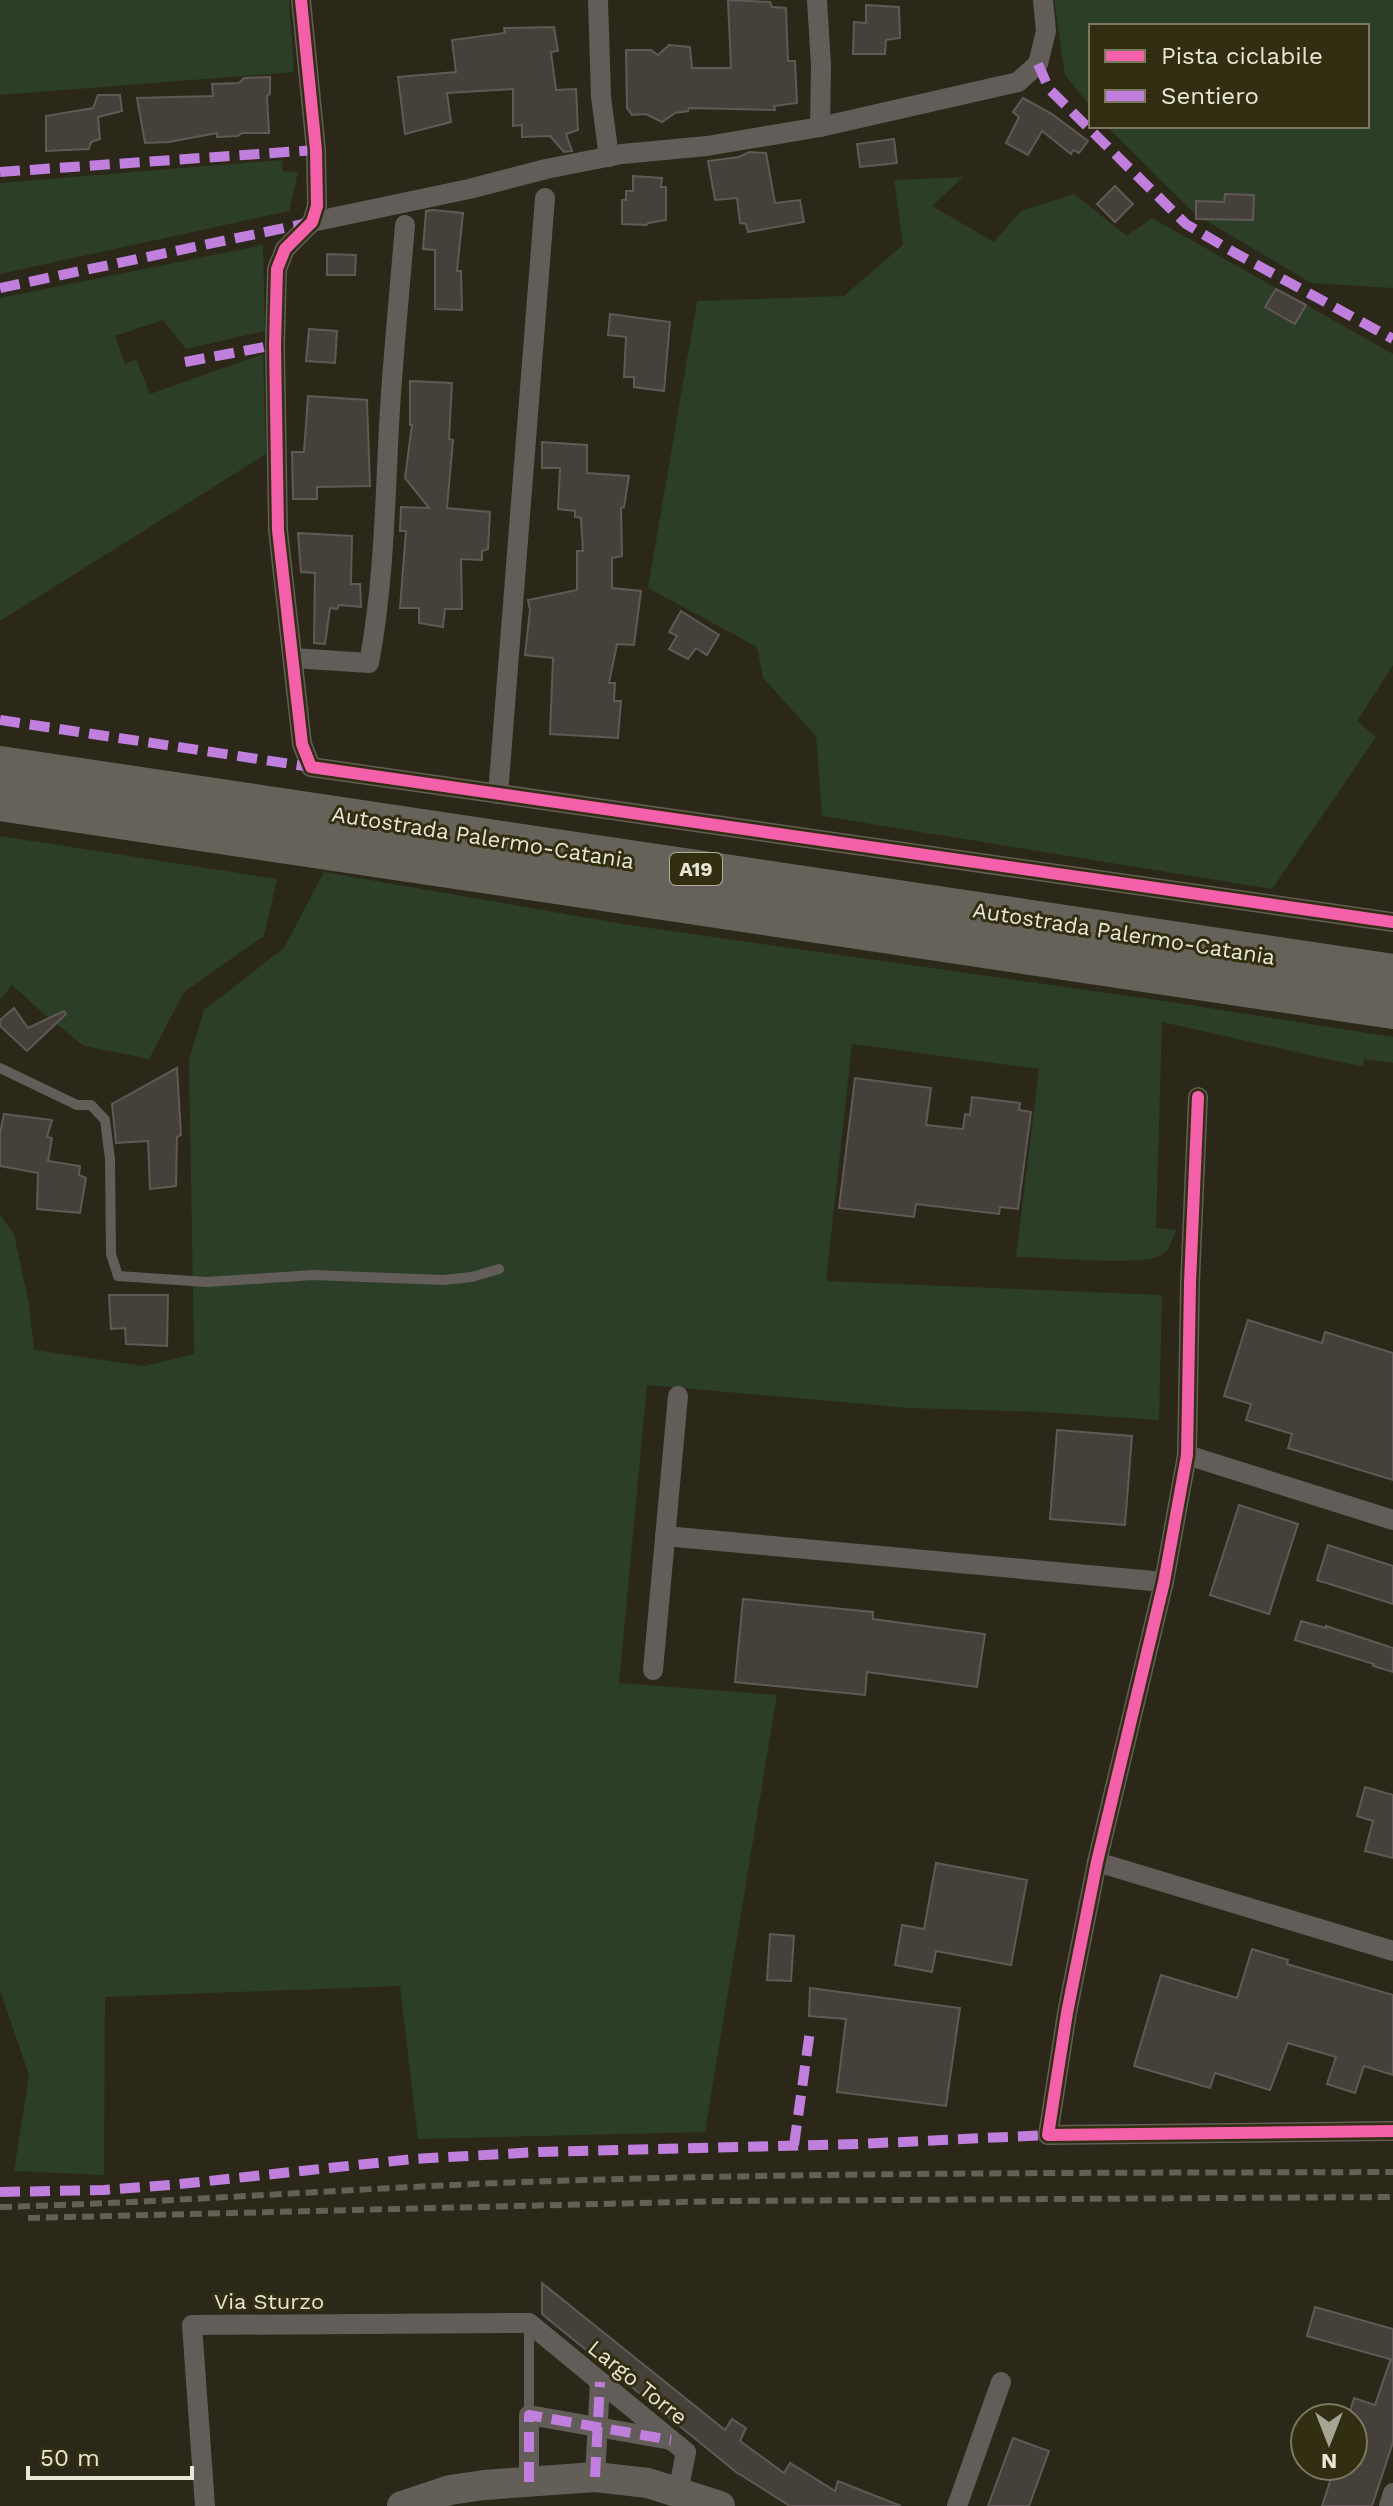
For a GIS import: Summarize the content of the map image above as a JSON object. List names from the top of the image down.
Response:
{
  "streets": {
    "highway": ["Autostrada Palermo-Catania", "A19"],
    "street": ["Via Sturzo", "Largo Torre"]
  },
  "crossings": [
    ["Via Sturzo", "Largo Torre"]
  ],
  "legend": ["Pista ciclabile", "Sentiero"],
  "scale_bar": "50 m",
  "north": "bottom"
}
